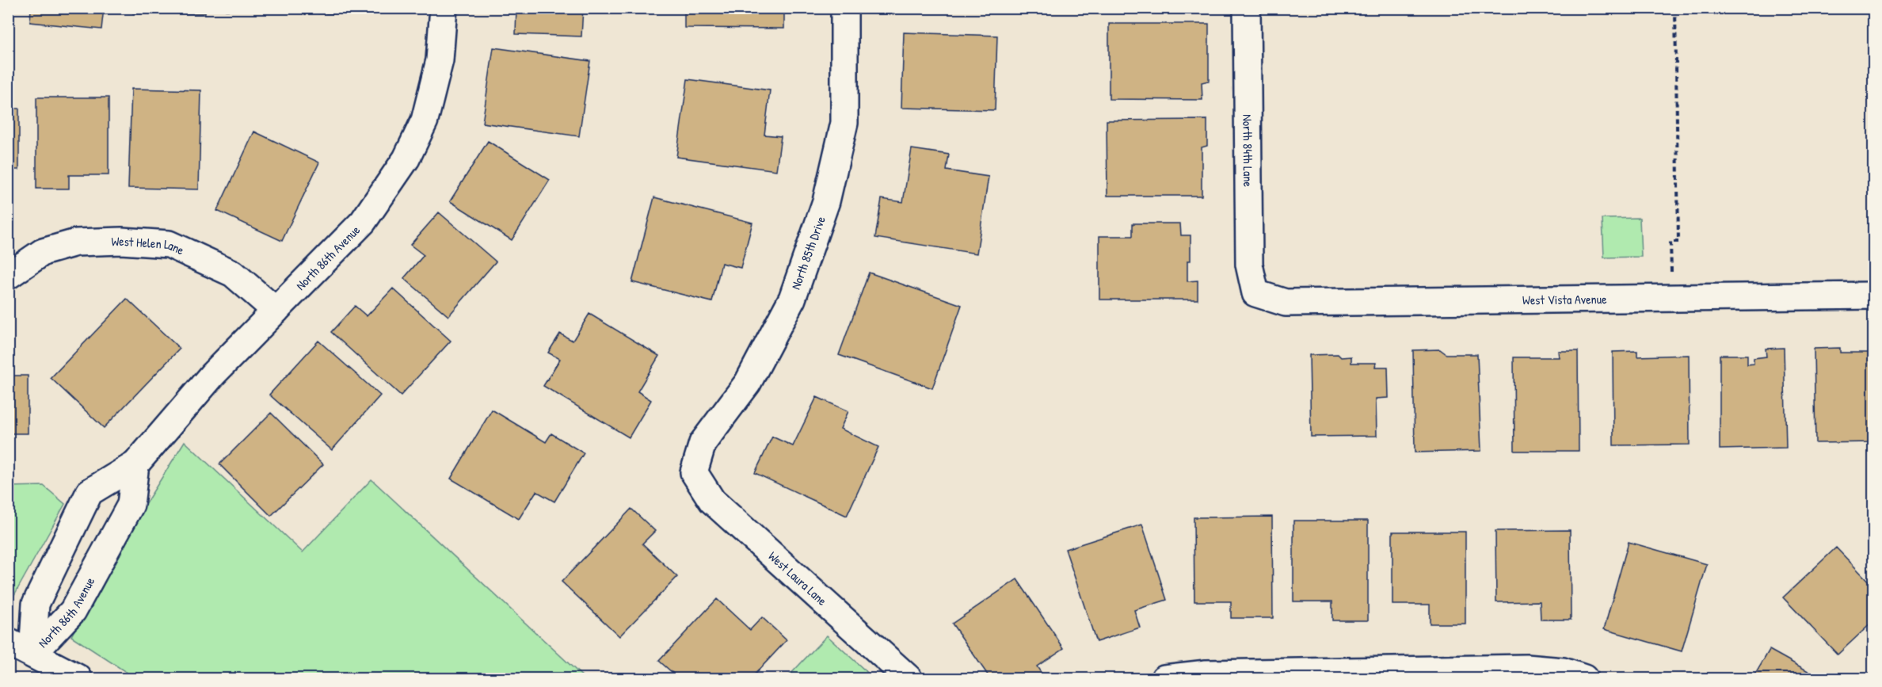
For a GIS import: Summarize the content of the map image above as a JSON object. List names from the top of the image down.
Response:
{
  "streets": {
    "street": [
      "North 84th Lane",
      "West Helen Lane",
      "North 85th Drive",
      "North 86th Avenue",
      "West Vista Avenue",
      "West Laura Lane"
    ]
  },
  "crossings": [
    ["North 84th Lane", "West Vista Avenue"],
    ["West Helen Lane", "North 86th Avenue"],
    ["North 85th Drive", "West Laura Lane"]
  ]
}
